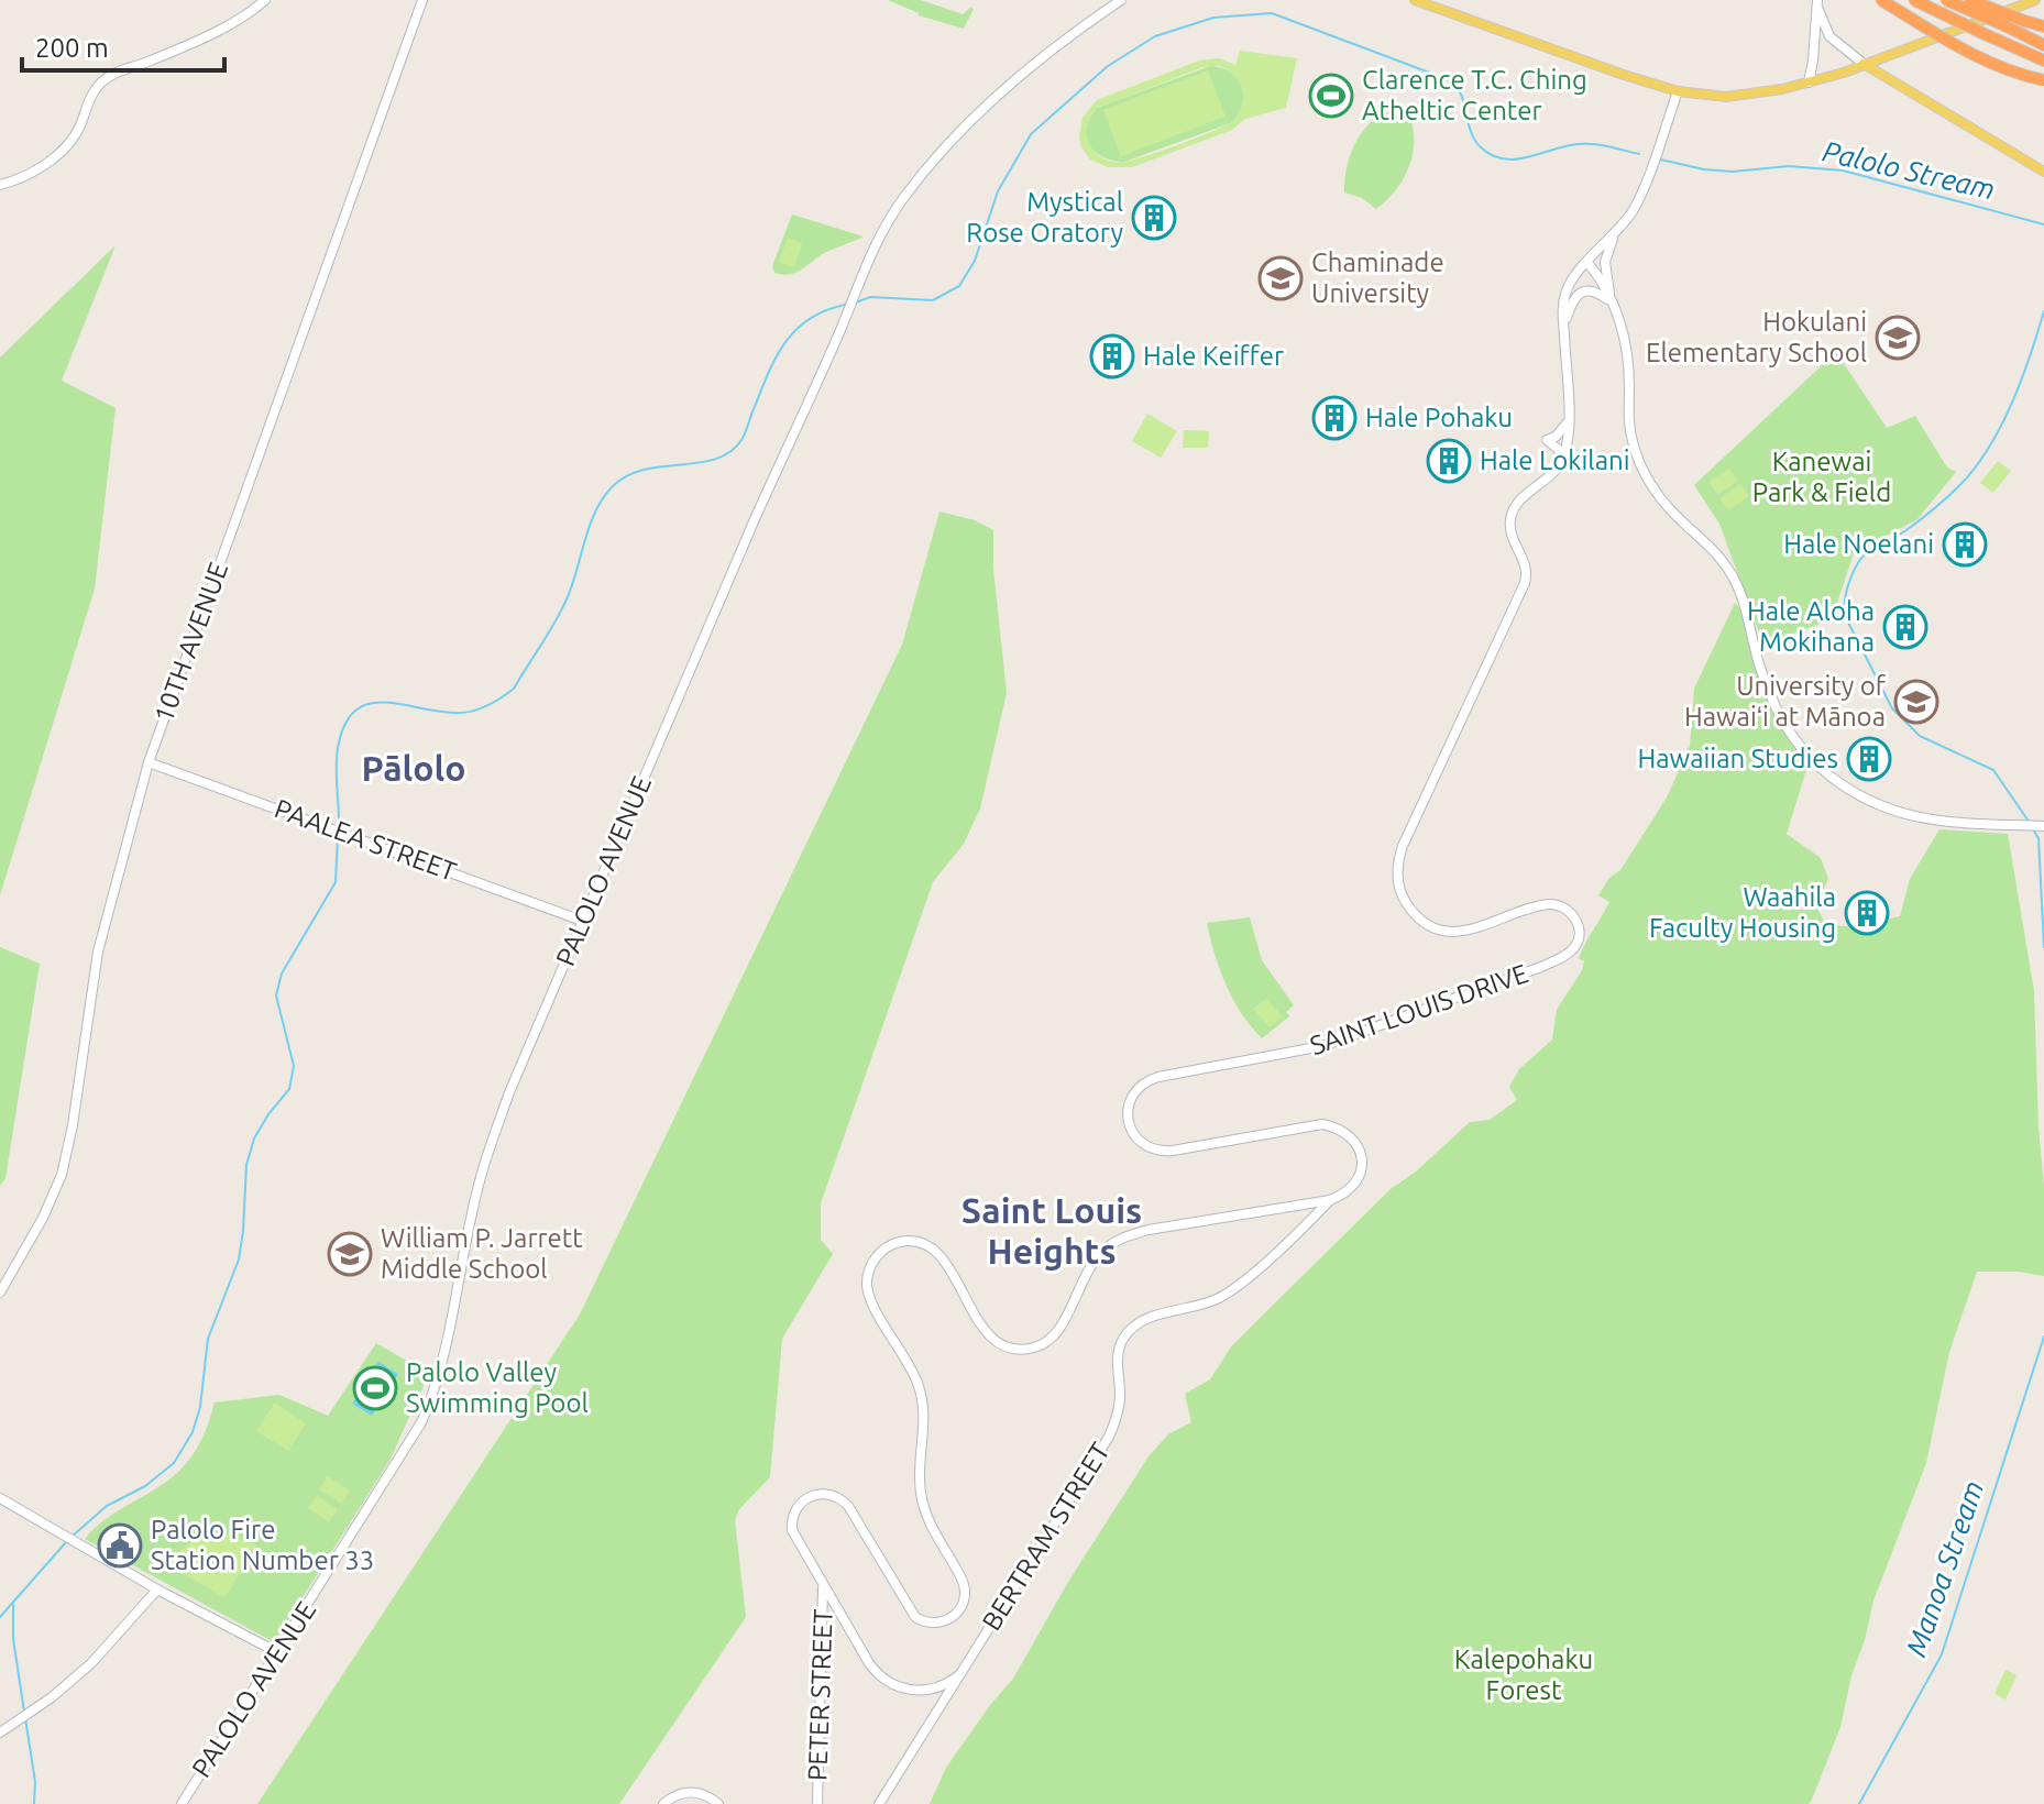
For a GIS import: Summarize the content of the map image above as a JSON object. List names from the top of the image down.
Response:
{
  "streets": {
    "street": [
      "10TH AVENUE",
      "PAALEA STREET",
      "PALOLO AVENUE",
      "SAINT LOUIS DRIVE",
      "BERTRAM STREET",
      "PETER STREET"
    ]
  },
  "crossings": [
    ["10TH AVENUE", "PAALEA STREET"],
    ["PAALEA STREET", "PALOLO AVENUE"],
    ["SAINT LOUIS DRIVE", "BERTRAM STREET"]
  ],
  "districts": ["Pālolo", "Saint Louis Heights"],
  "water": ["Palolo Stream", "Manoa Stream"],
  "parks": ["Kanewai Park & Field", "Kalepohaku Forest"],
  "places": {
    "sports": ["Clarence T.C. Ching Atheltic Center", "Palolo Valley Swimming Pool"],
    "building": [
      "Mystical Rose Oratory",
      "Hale Keiffer",
      "Hale Pohaku",
      "Hale Lokilani",
      "Hale Noelani",
      "Hale Aloha Mokihana",
      "Hawaiian Studies",
      "Waahila Faculty Housing"
    ],
    "school or university": [
      "Chaminade University",
      "Hokulani Elementary School",
      "University of Hawaiʻi at Mānoa",
      "William P. Jarrett Middle School"
    ],
    "public building": ["Palolo Fire Station Number 33"]
  },
  "scale_bar": "200 m"
}
